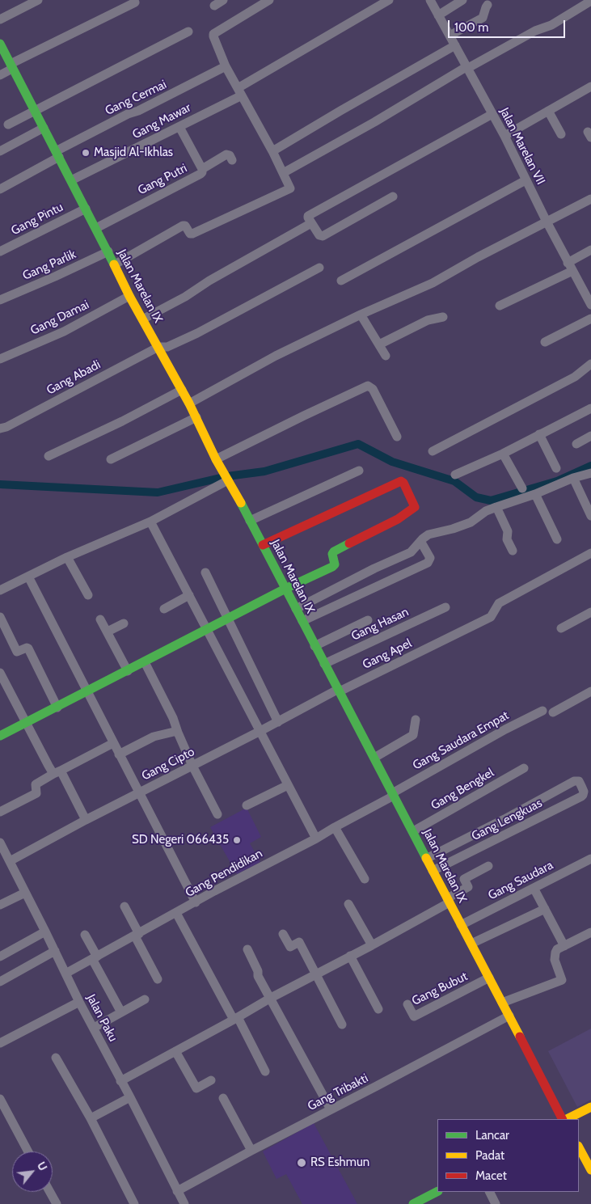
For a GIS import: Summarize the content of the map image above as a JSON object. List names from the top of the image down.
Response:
{
  "streets": {
    "main road": ["Jalan Marelan IX"],
    "street": [
      "Gang Cermai",
      "Gang Mawar",
      "Jalan Marelan VII",
      "Gang Putri",
      "Gang Pintu",
      "Gang Parlik",
      "Gang Damai",
      "Gang Abadi",
      "Gang Hasan",
      "Gang Apel",
      "Gang Saudara Empat",
      "Gang Cipto",
      "Gang Bengkel",
      "Gang Lengkuas",
      "Gang Pendidikan",
      "Gang Saudara",
      "Gang Bubut",
      "Jalan Paku",
      "Gang Tribakti"
    ]
  },
  "crossings": [
    ["Gang Cermai", "Jalan Marelan IX"],
    ["Gang Mawar", "Jalan Marelan IX"],
    ["Gang Putri", "Jalan Marelan IX"],
    ["Gang Pintu", "Jalan Marelan IX"],
    ["Gang Parlik", "Jalan Marelan IX"],
    ["Jalan Marelan IX", "Gang Damai"],
    ["Jalan Marelan IX", "Gang Abadi"],
    ["Jalan Marelan IX", "Gang Hasan"],
    ["Jalan Marelan IX", "Gang Apel"],
    ["Jalan Marelan IX", "Gang Saudara Empat"],
    ["Jalan Marelan IX", "Gang Cipto"],
    ["Jalan Marelan IX", "Gang Bengkel"],
    ["Jalan Marelan IX", "Gang Lengkuas"],
    ["Jalan Marelan IX", "Gang Pendidikan"],
    ["Jalan Marelan IX", "Gang Saudara"],
    ["Jalan Marelan IX", "Gang Bubut"],
    ["Jalan Marelan IX", "Gang Tribakti"],
    ["Gang Apel", "Gang Cipto"],
    ["Gang Saudara Empat", "Gang Pendidikan"],
    ["Gang Cipto", "Jalan Paku"],
    ["Gang Pendidikan", "Jalan Paku"],
    ["Jalan Paku", "Gang Tribakti"]
  ],
  "places": ["Masjid Al-Ikhlas", "SD Negeri 066435", "RS Eshmun"],
  "legend": ["Lancar", "Padat", "Macet"],
  "scale_bar": "100 m",
  "north": "top right"
}
